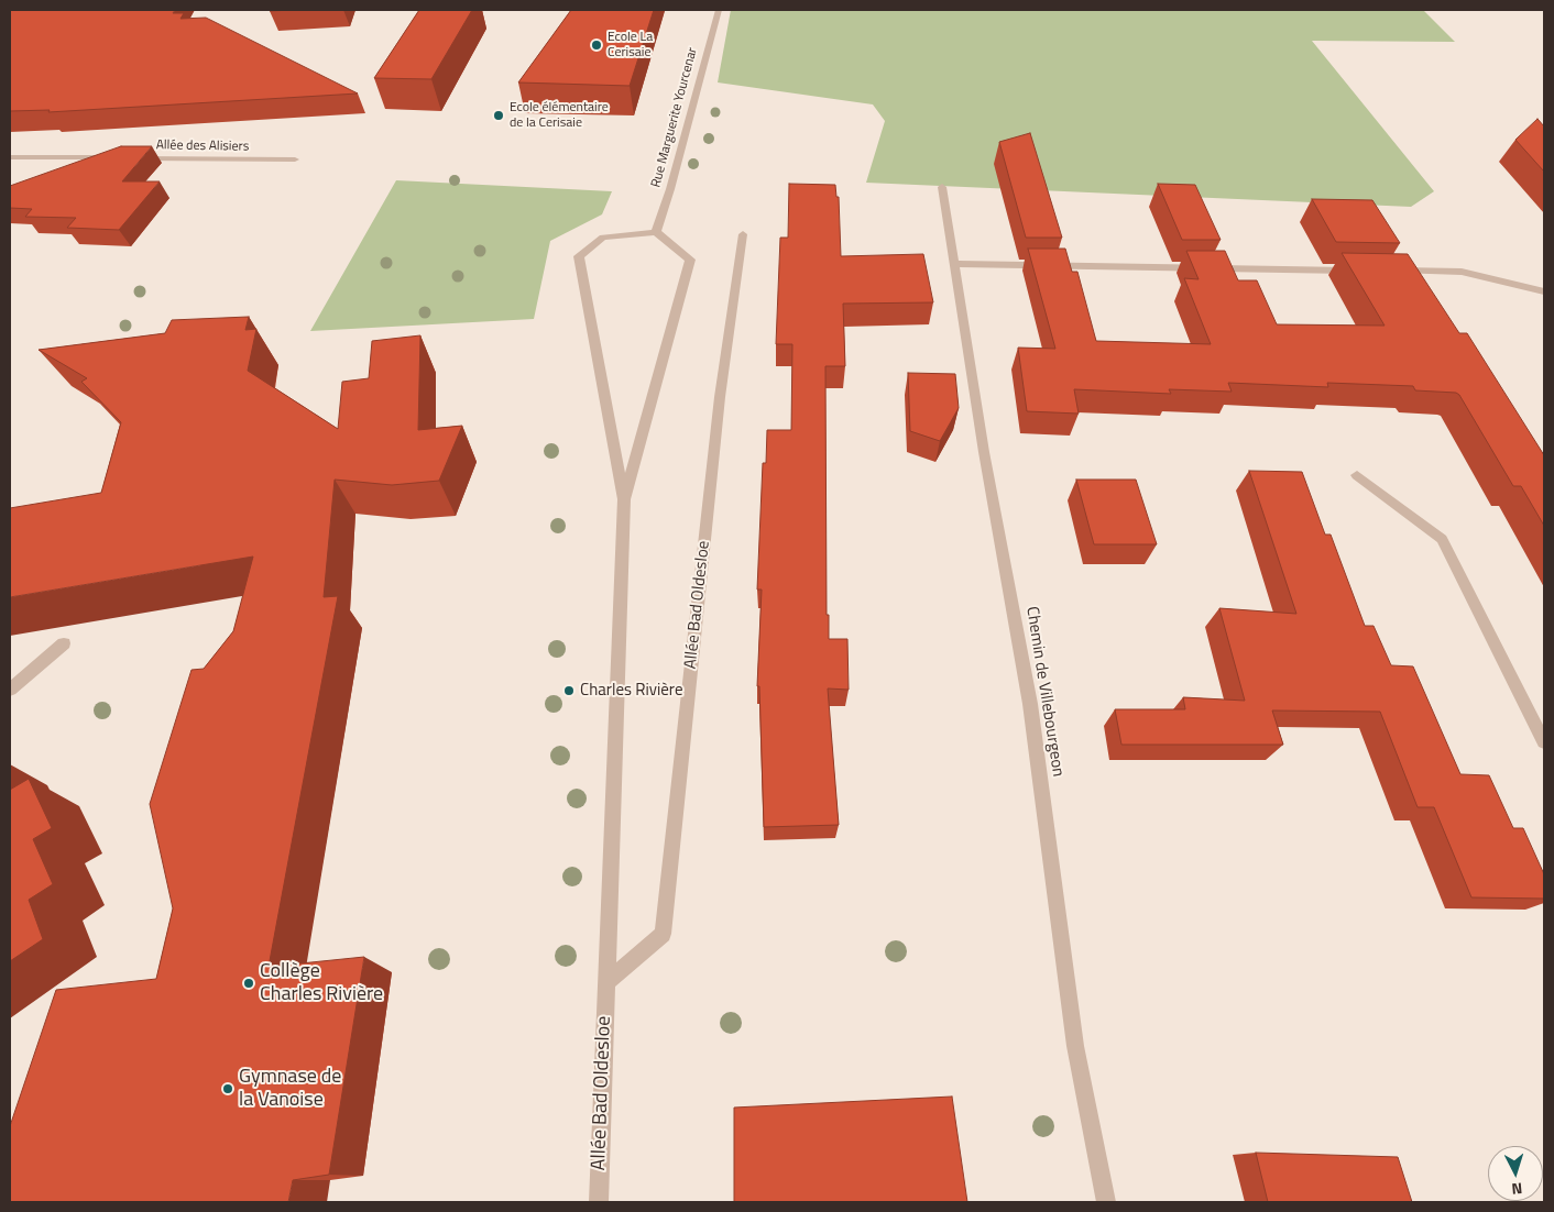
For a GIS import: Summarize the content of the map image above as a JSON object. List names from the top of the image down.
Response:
{
  "streets": {
    "street": [
      "Rue Marguerite Yourcenar",
      "Allée des Alisiers",
      "Allée Bad Oldesloe",
      "Chemin de Villebourgeon"
    ]
  },
  "crossings": [
    ["Rue Marguerite Yourcenar", "Allée Bad Oldesloe"]
  ],
  "places": [
    "Ecole La Cerisaie",
    "Ecole élémentaire de la Cerisaie",
    "Charles Rivière",
    "Collège Charles Rivière",
    "Gymnase de la Vanoise"
  ],
  "north": "bottom"
}
